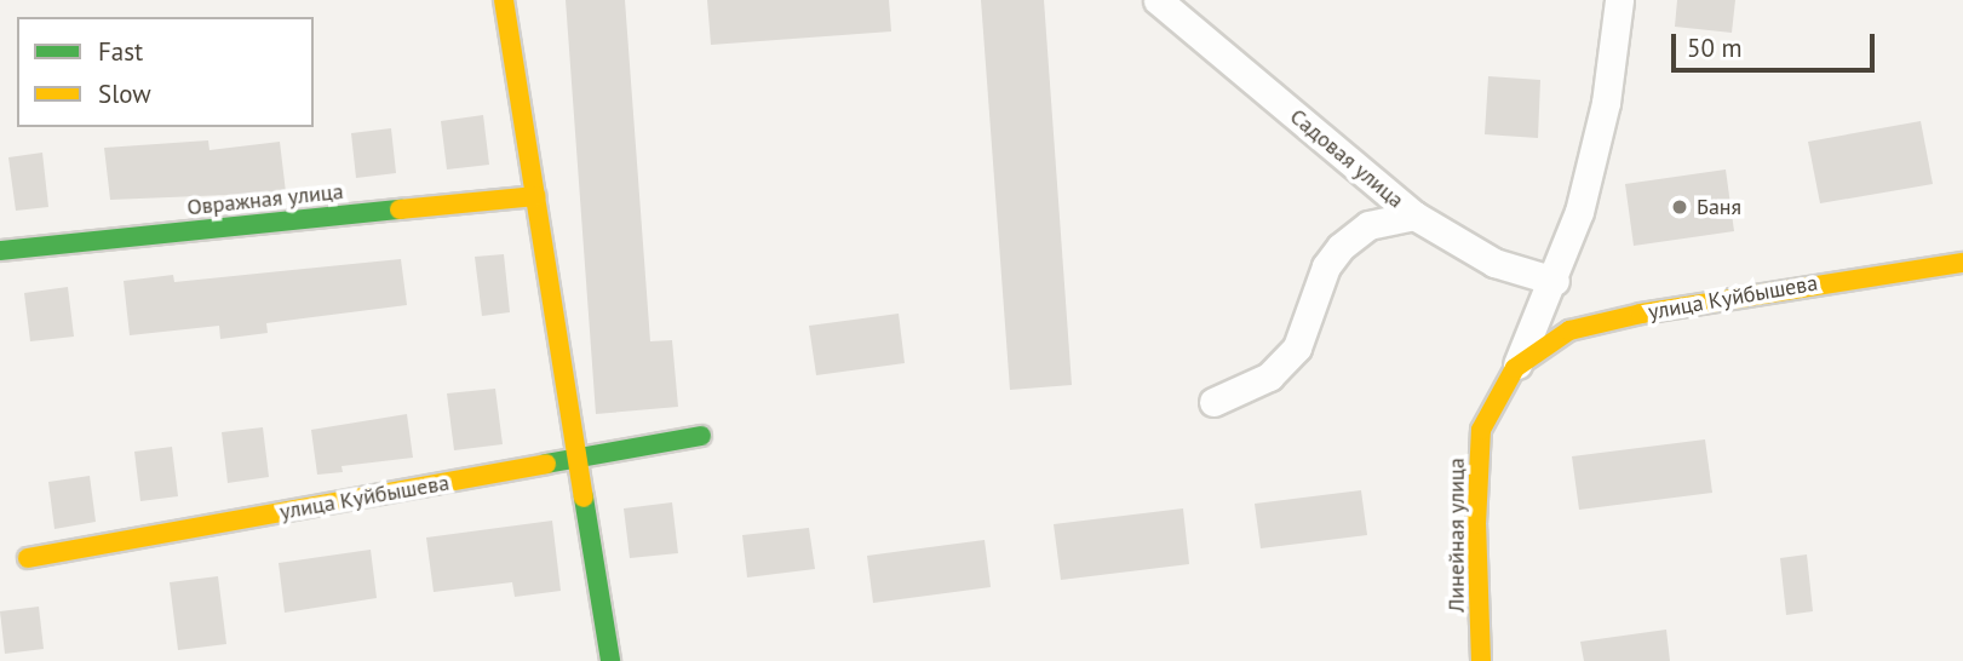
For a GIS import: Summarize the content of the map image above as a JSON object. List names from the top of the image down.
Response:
{
  "streets": {
    "street": [
      "Садовая улица",
      "Овражная улица",
      "улица Куйбышева",
      "Линейная улица"
    ]
  },
  "crossings": [
    ["улица Куйбышева", "Линейная улица"]
  ],
  "places": ["Баня"],
  "legend": ["Fast", "Slow"],
  "scale_bar": "50 m"
}
